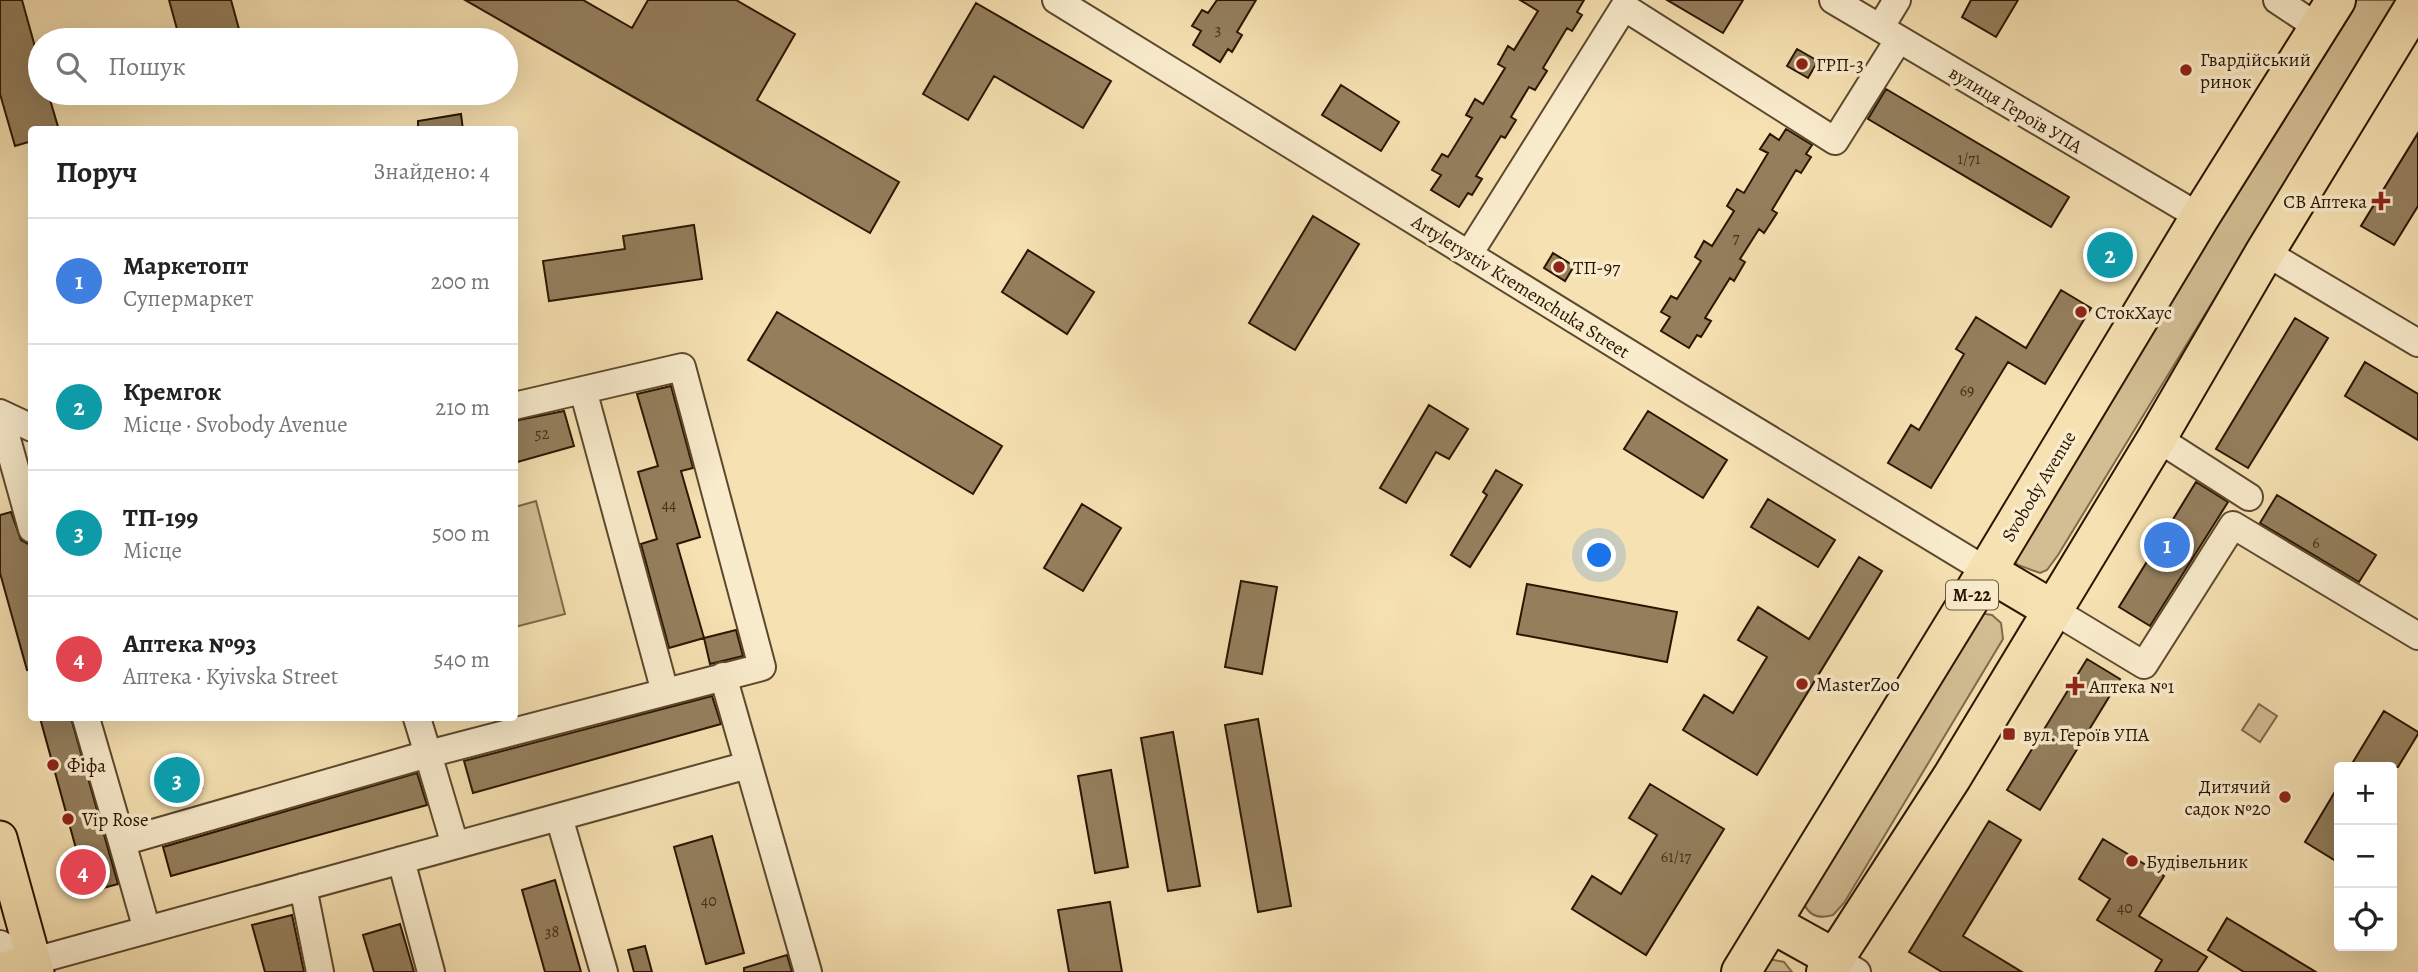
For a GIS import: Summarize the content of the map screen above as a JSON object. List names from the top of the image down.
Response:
{
  "streets": {
    "highway": ["Svobody Avenue", "М-22"],
    "street": ["вулиця Героїв УПА", "Artylerystiv Kremenchuka Street"]
  },
  "crossings": [
    ["вулиця Героїв УПА", "Svobody Avenue"],
    ["Artylerystiv Kremenchuka Street", "Svobody Avenue"]
  ],
  "places": {
    "other": [
      "ГРП-3",
      "Гвардійський ринок",
      "ТП-97",
      "СтокХаус",
      "MasterZoo",
      "Фiфа",
      "Дитячий садок №20",
      "Vip Rose",
      "Будівельник"
    ],
    "health": ["СВ Аптека", "Аптека №1"],
    "transit": ["вул. Героїв УПА"]
  },
  "house_numbers": [
    "3",
    "1/71",
    "7",
    "69",
    "52",
    "44",
    "6",
    "61/17",
    "40",
    "40",
    "38"
  ],
  "page": {
    "search": "Пошук",
    "heading": ["Поруч", "Знайдено: 4"],
    "list": [
      {
        "mark": "1",
        "name": "Маркетопт",
        "note": "Супермаркет",
        "value": "200 m"
      },
      {
        "mark": "2",
        "name": "Кремгок",
        "note": "Місце · Svobody Avenue",
        "value": "210 m"
      },
      {
        "mark": "3",
        "name": "ТП-199",
        "note": "Місце",
        "value": "500 m"
      },
      {
        "mark": "4",
        "name": "Аптека №93",
        "note": "Аптека · Kyivska Street",
        "value": "540 m"
      }
    ],
    "pins": [
      "2",
      "1",
      "3",
      "4"
    ],
    "map_buttons": ["+", "−"]
  }
}
